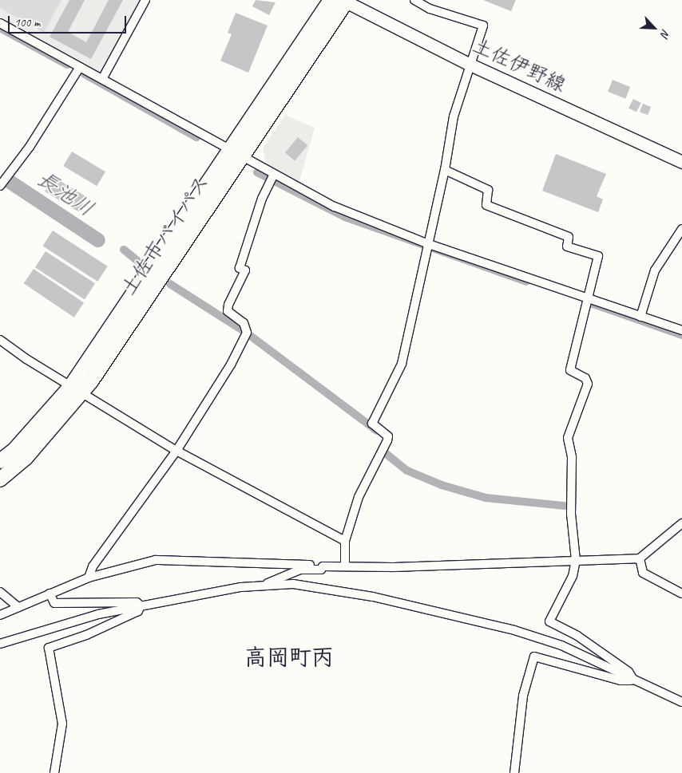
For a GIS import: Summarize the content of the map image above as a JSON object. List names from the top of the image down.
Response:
{
  "streets": {
    "highway": ["土佐市バイパス"],
    "main road": ["土佐伊野線"]
  },
  "crossings": [
    ["土佐伊野線", "土佐市バイパス"]
  ],
  "districts": ["高岡町丙"],
  "water": ["長池川"],
  "scale_bar": "100 m",
  "north": "bottom right"
}
